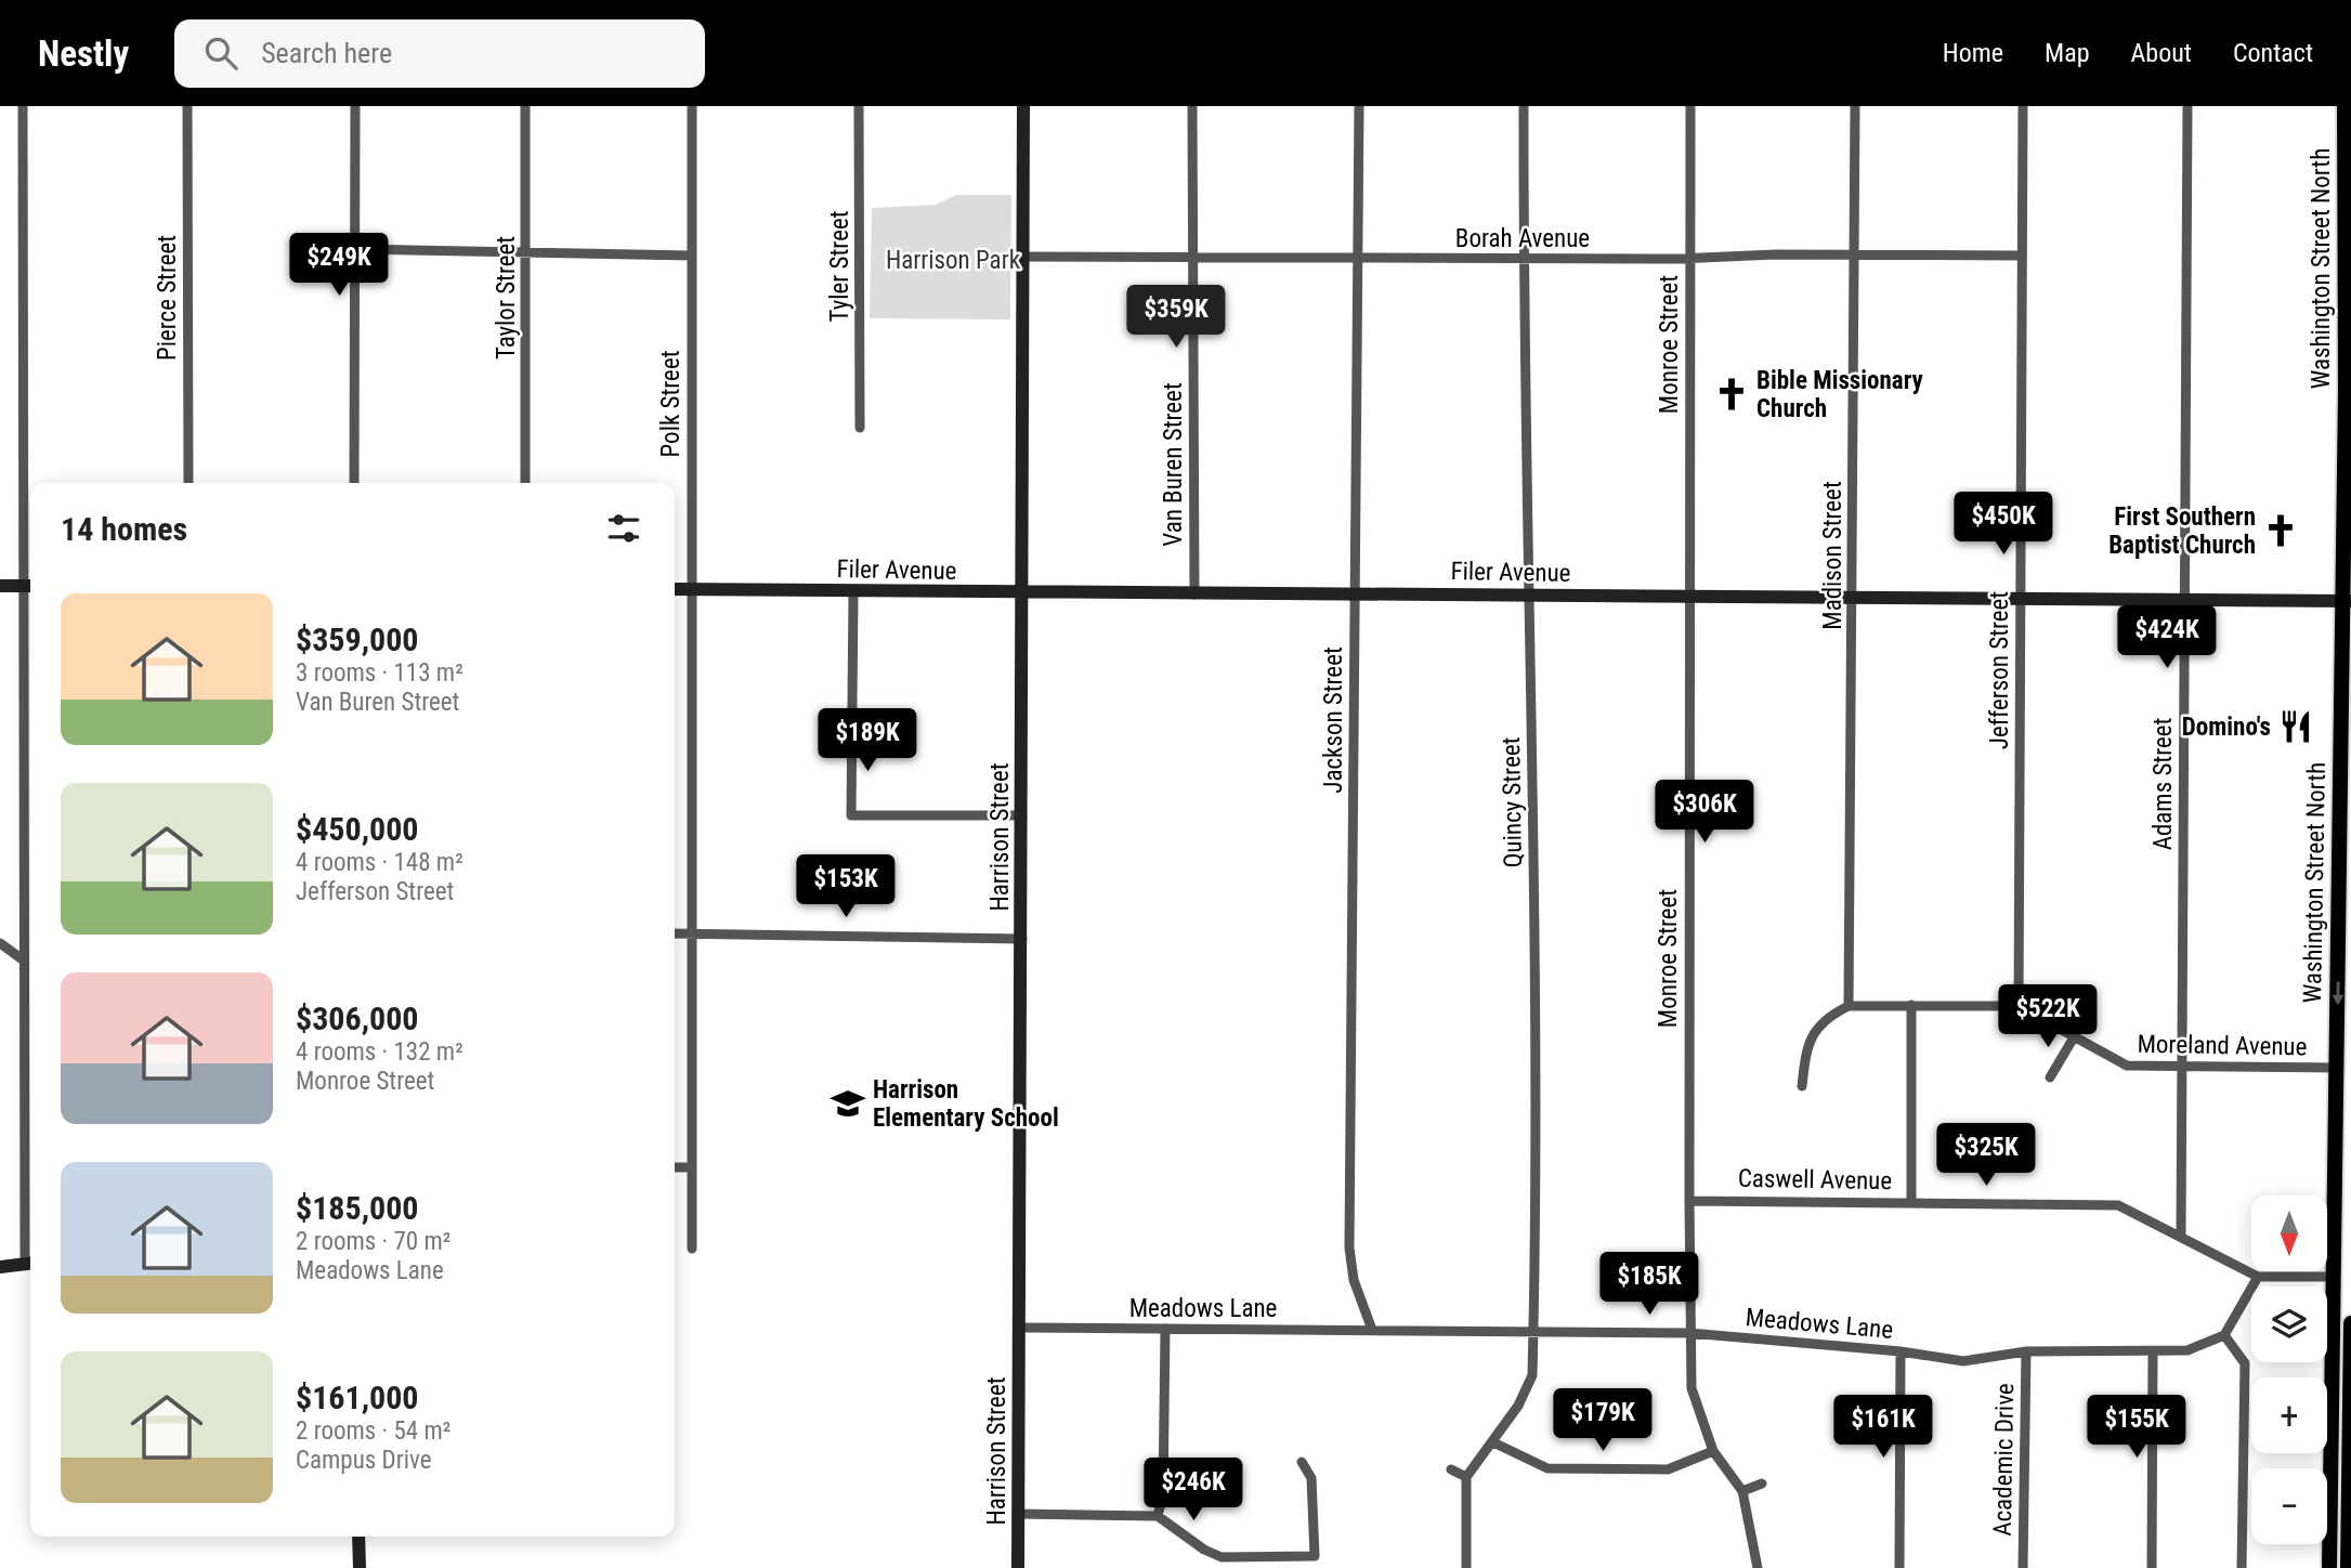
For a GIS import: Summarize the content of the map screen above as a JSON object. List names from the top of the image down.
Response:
{
  "streets": {
    "main road": ["Washington Street North"],
    "street": [
      "Borah Avenue",
      "Tyler Street",
      "Pierce Street",
      "Taylor Street",
      "Monroe Street",
      "Polk Street",
      "Van Buren Street",
      "Madison Street",
      "Filer Avenue",
      "Jefferson Street",
      "Jackson Street",
      "Adams Street",
      "Quincy Street",
      "Harrison Street",
      "Moreland Avenue",
      "Caswell Avenue",
      "Meadows Lane",
      "Academic Drive"
    ]
  },
  "crossings": [
    ["Borah Avenue", "Monroe Street"],
    ["Borah Avenue", "Van Buren Street"],
    ["Borah Avenue", "Madison Street"],
    ["Borah Avenue", "Jefferson Street"],
    ["Borah Avenue", "Jackson Street"],
    ["Borah Avenue", "Quincy Street"],
    ["Borah Avenue", "Harrison Street"],
    ["Washington Street North", "Filer Avenue"],
    ["Washington Street North", "Moreland Avenue"],
    ["Washington Street North", "Caswell Avenue"],
    ["Monroe Street", "Filer Avenue"],
    ["Monroe Street", "Caswell Avenue"],
    ["Monroe Street", "Meadows Lane"],
    ["Polk Street", "Filer Avenue"],
    ["Van Buren Street", "Filer Avenue"],
    ["Madison Street", "Filer Avenue"],
    ["Madison Street", "Moreland Avenue"],
    ["Filer Avenue", "Jefferson Street"],
    ["Filer Avenue", "Jackson Street"],
    ["Filer Avenue", "Adams Street"],
    ["Filer Avenue", "Quincy Street"],
    ["Filer Avenue", "Harrison Street"],
    ["Jefferson Street", "Moreland Avenue"],
    ["Jackson Street", "Meadows Lane"],
    ["Adams Street", "Moreland Avenue"],
    ["Adams Street", "Caswell Avenue"],
    ["Quincy Street", "Meadows Lane"],
    ["Harrison Street", "Meadows Lane"],
    ["Meadows Lane", "Academic Drive"]
  ],
  "parks": ["Harrison Park"],
  "places": {
    "church": ["Bible Missionary Church", "First Southern Baptist Church"],
    "restaurant": ["Domino's"],
    "school or university": ["Harrison Elementary School"]
  },
  "north": "bottom",
  "page": {
    "header": "Nestly",
    "search": "Search here",
    "nav": [
      "Home",
      "Map",
      "About",
      "Contact"
    ],
    "price": [
      "$249K",
      "$359K",
      "$450K",
      "$424K",
      "$189K",
      "$306K",
      "$153K",
      "$522K",
      "$325K",
      "$185K",
      "$179K",
      "$161K",
      "$155K",
      "$246K"
    ],
    "heading": "14 homes",
    "list": [
      {
        "name": "$359,000",
        "note": "3 rooms · 113 m² · Van Buren Street"
      },
      {
        "name": "$450,000",
        "note": "4 rooms · 148 m² · Jefferson Street"
      },
      {
        "name": "$306,000",
        "note": "4 rooms · 132 m² · Monroe Street"
      },
      {
        "name": "$185,000",
        "note": "2 rooms · 70 m² · Meadows Lane"
      },
      {
        "name": "$161,000",
        "note": "2 rooms · 54 m² · Campus Drive"
      }
    ],
    "map_buttons": ["+", "−"]
  }
}
